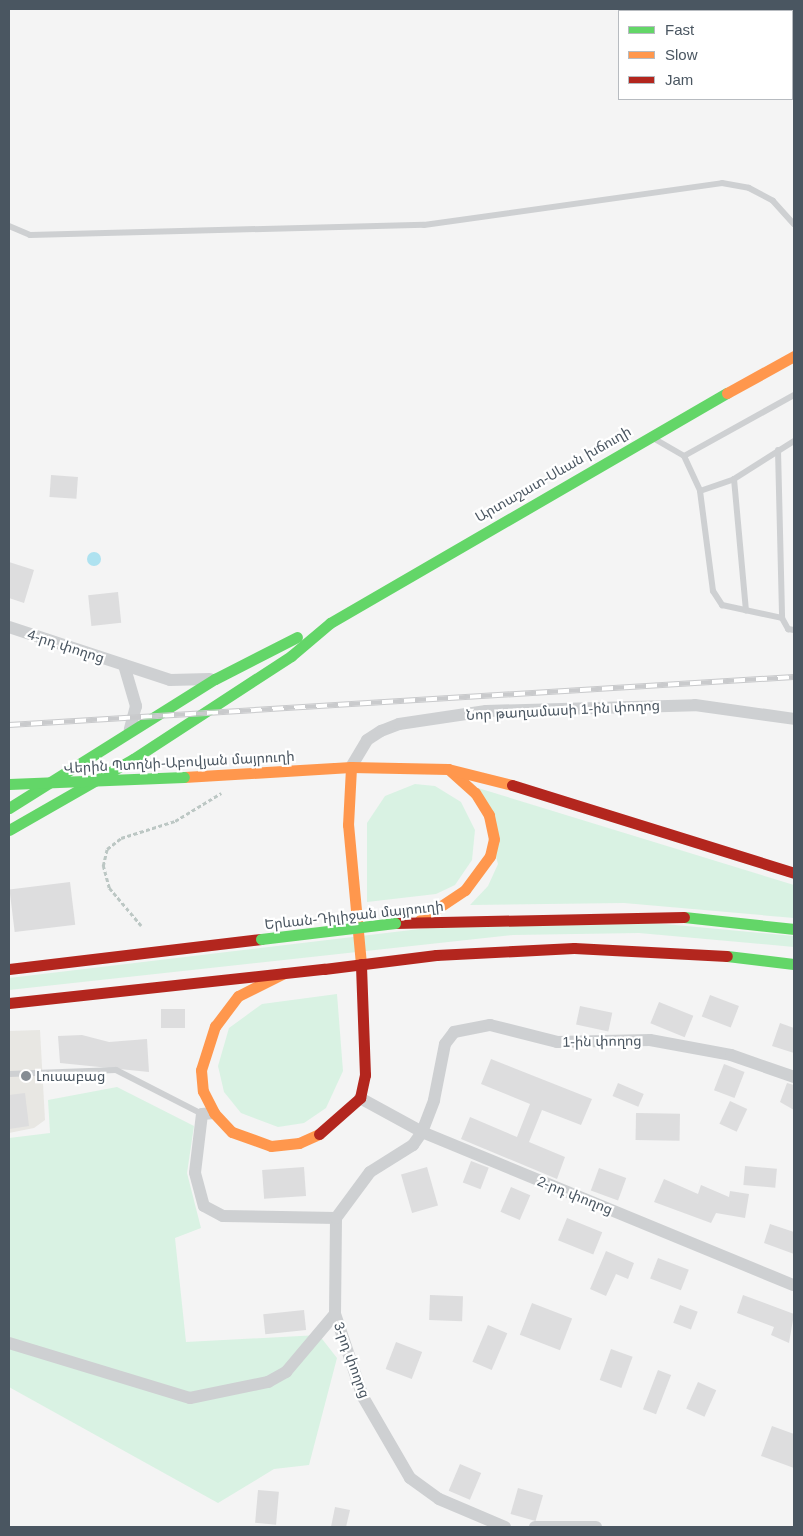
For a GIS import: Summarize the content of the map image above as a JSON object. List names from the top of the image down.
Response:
{
  "streets": {
    "main road": ["Արտաշատ-Սևան խճուղի", "Վերին Պտղնի-Աբովյան մայրուղի", "Երևան-Դիլիջան մայրուղի"],
    "street": [
      "4-րդ փողոց",
      "Նոր թաղամասի 1-ին փողոց",
      "1-ին փողոց",
      "2-րդ փողոց",
      "3-րդ փողոց"
    ]
  },
  "crossings": [
    ["Նոր թաղամասի 1-ին փողոց", "Վերին Պտղնի-Աբովյան մայրուղի"],
    ["1-ին փողոց", "2-րդ փողոց"]
  ],
  "places": ["Լուսաբաց"],
  "legend": ["Fast", "Slow", "Jam"]
}
